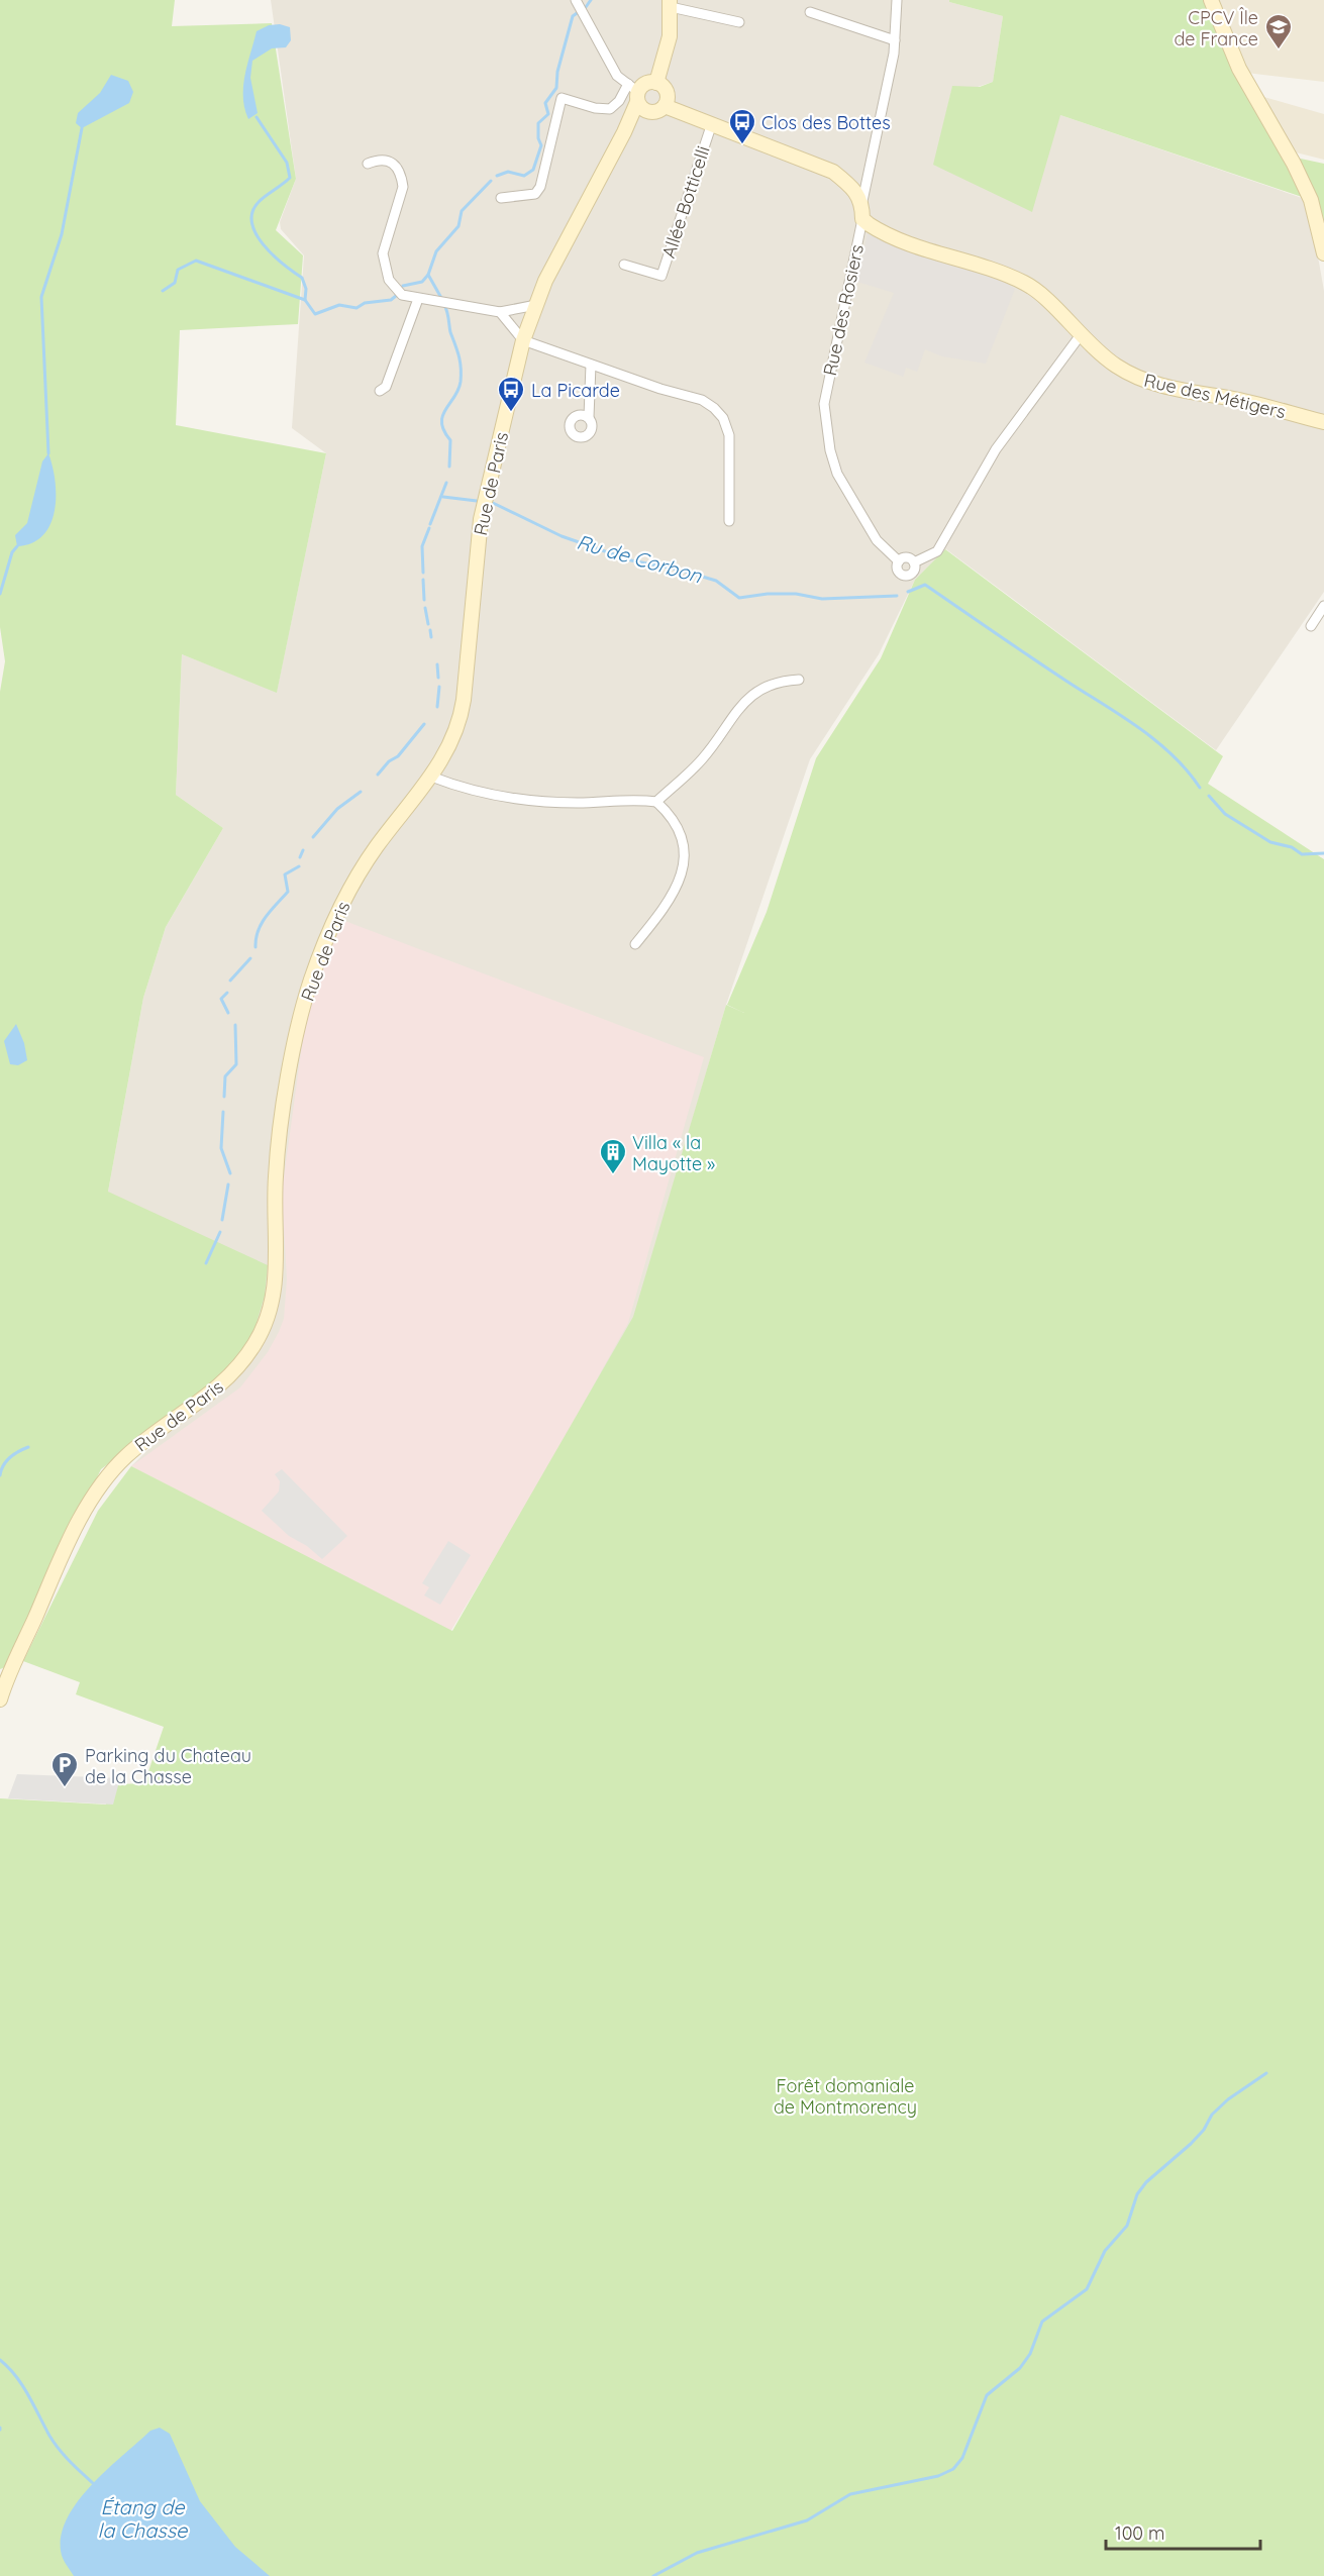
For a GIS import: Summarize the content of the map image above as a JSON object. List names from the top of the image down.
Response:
{
  "streets": {
    "main road": ["Rue des Rosiers", "Rue des Métigers", "Rue de Paris"],
    "street": ["Allée Botticelli"]
  },
  "crossings": [
    ["Rue des Rosiers", "Rue des Métigers"]
  ],
  "water": ["Ru de Corbon", "Étang de la Chasse"],
  "parks": ["Forêt domaniale de Montmorency"],
  "places": {
    "school or university": ["CPCV Île de France"],
    "bus stop": ["Clos des Bottes", "La Picarde"],
    "building": ["Villa « la Mayotte »"],
    "parking": ["Parking du Chateau de la Chasse"]
  },
  "scale_bar": "100 m"
}
